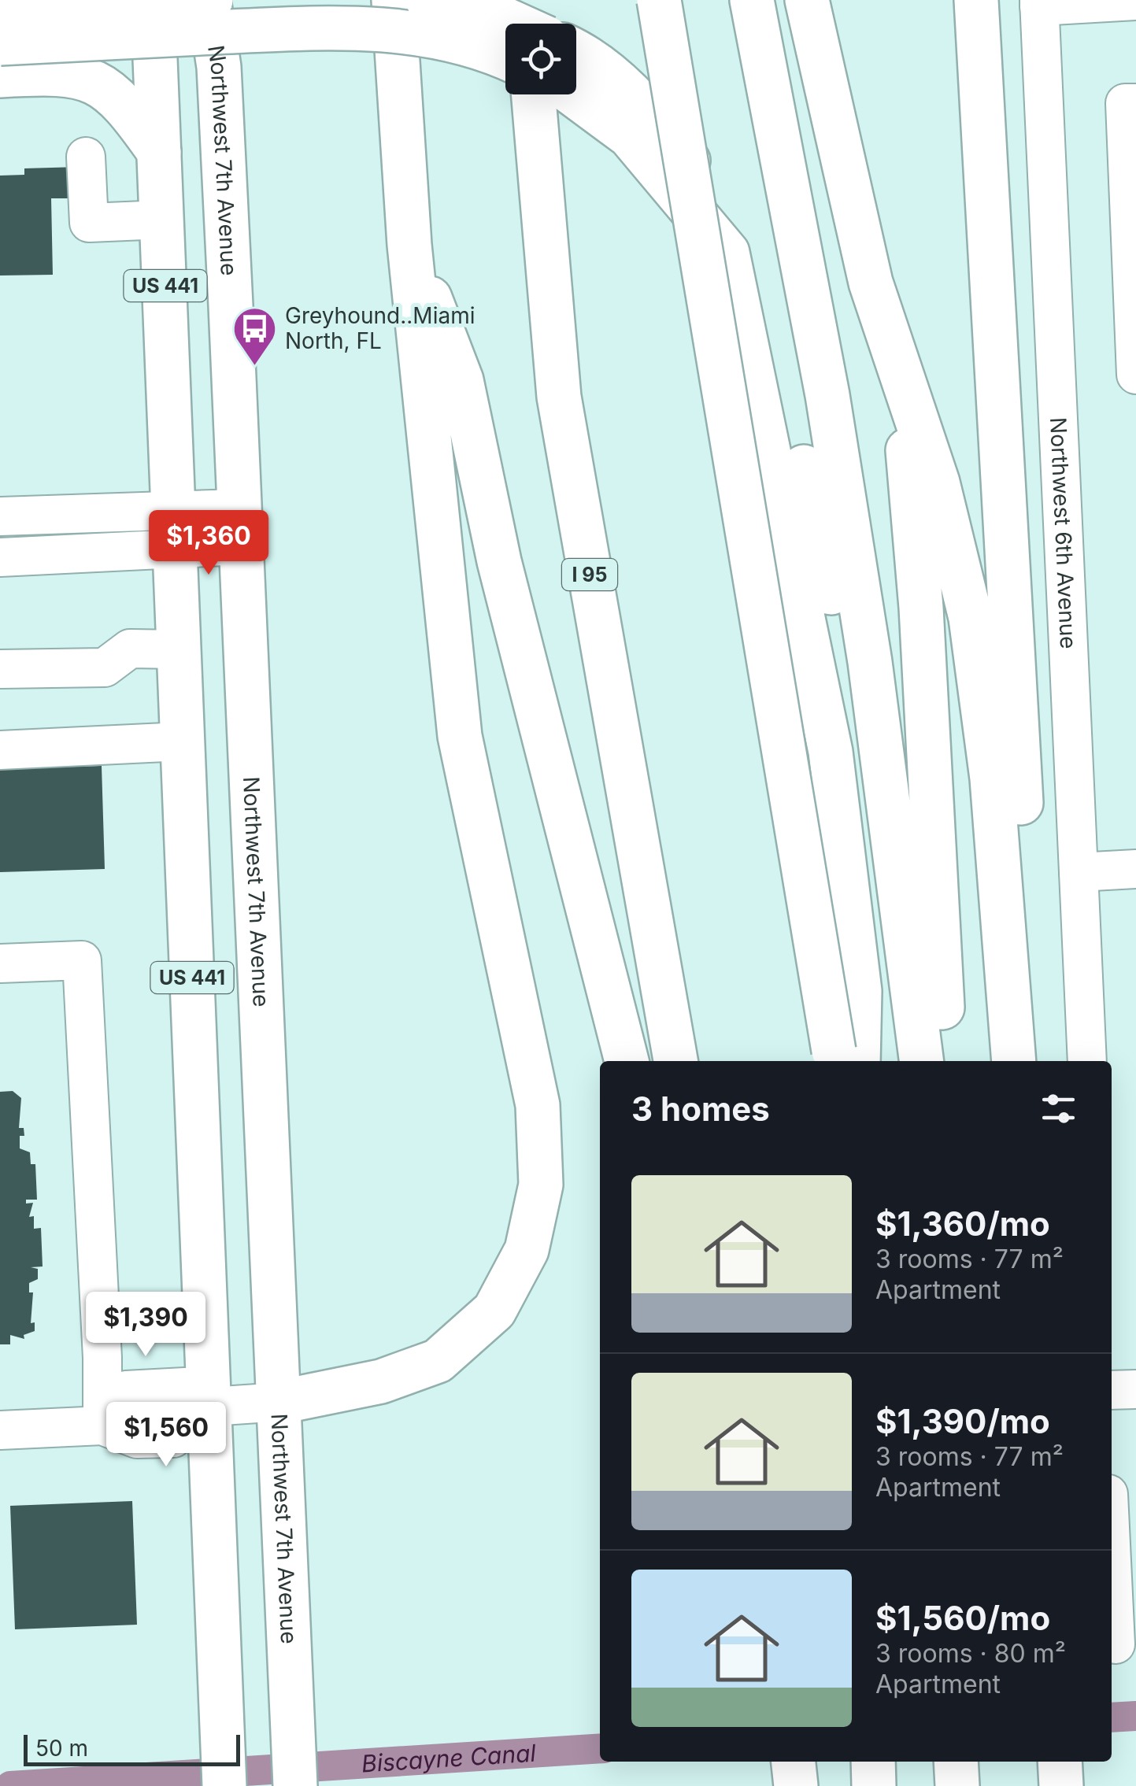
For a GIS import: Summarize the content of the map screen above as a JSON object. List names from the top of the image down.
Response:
{
  "streets": {
    "main road": ["Northwest 7th Avenue", "US 441", "I 95"],
    "street": ["Northwest 6th Avenue"]
  },
  "water": ["Biscayne Canal"],
  "places": {
    "bus stop": ["Greyhound..Miami North, FL"]
  },
  "scale_bar": "50 m",
  "page": {
    "price": ["$1,360", "$1,390", "$1,560"],
    "heading": "3 homes",
    "list": [
      {
        "name": "$1,360/mo",
        "note": "3 rooms · 77 m² · Apartment"
      },
      {
        "name": "$1,390/mo",
        "note": "3 rooms · 77 m² · Apartment"
      },
      {
        "name": "$1,560/mo",
        "note": "3 rooms · 80 m² · Apartment"
      }
    ],
    "scale": "50 m"
  }
}
